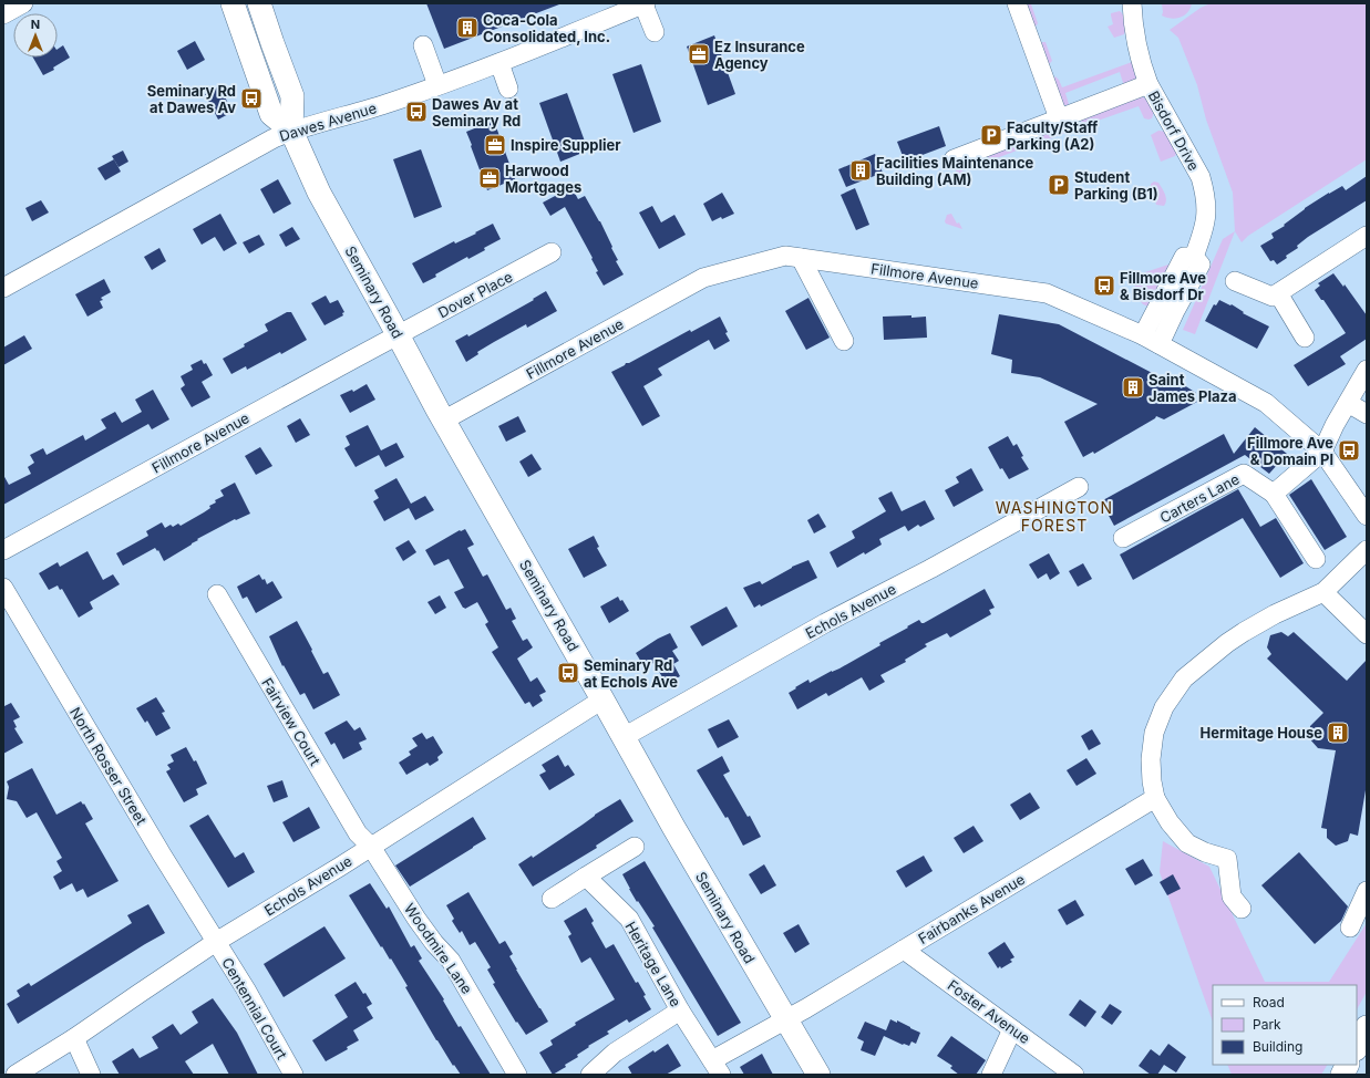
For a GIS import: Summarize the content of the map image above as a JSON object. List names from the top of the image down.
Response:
{
  "streets": {
    "main road": ["Seminary Road"],
    "street": [
      "Dawes Avenue",
      "Bisdorf Drive",
      "Fillmore Avenue",
      "Dover Place",
      "Carters Lane",
      "Echols Avenue",
      "Fairview Court",
      "North Rosser Street",
      "Fairbanks Avenue",
      "Woodmire Lane",
      "Heritage Lane",
      "Centennial Court",
      "Foster Avenue"
    ]
  },
  "crossings": [
    ["Dawes Avenue", "Seminary Road"],
    ["Bisdorf Drive", "Fillmore Avenue"],
    ["Fillmore Avenue", "Seminary Road"],
    ["Fillmore Avenue", "Dover Place"],
    ["Seminary Road", "Dover Place"],
    ["Seminary Road", "Echols Avenue"],
    ["Seminary Road", "Fairbanks Avenue"],
    ["Seminary Road", "Heritage Lane"],
    ["Echols Avenue", "Fairview Court"],
    ["Echols Avenue", "North Rosser Street"],
    ["Echols Avenue", "Woodmire Lane"],
    ["Echols Avenue", "Centennial Court"],
    ["Fairview Court", "Woodmire Lane"],
    ["North Rosser Street", "Centennial Court"],
    ["Fairbanks Avenue", "Heritage Lane"],
    ["Fairbanks Avenue", "Foster Avenue"]
  ],
  "districts": ["WASHINGTON FOREST"],
  "places": {
    "building": [
      "Coca-Cola Consolidated, Inc.",
      "Facilities Maintenance Building (AM)",
      "Saint James Plaza",
      "Hermitage House"
    ],
    "office": ["Ez Insurance Agency", "Inspire Supplier", "Harwood Mortgages"],
    "bus stop": [
      "Seminary Rd at Dawes Av",
      "Dawes Av at Seminary Rd",
      "Fillmore Ave & Bisdorf Dr",
      "Fillmore Ave & Domain Pl",
      "Seminary Rd at Echols Ave"
    ],
    "parking": ["Faculty/Staff Parking (A2)", "Student Parking (B1)"]
  },
  "legend": ["Road", "Park", "Building"],
  "north": "top"
}
